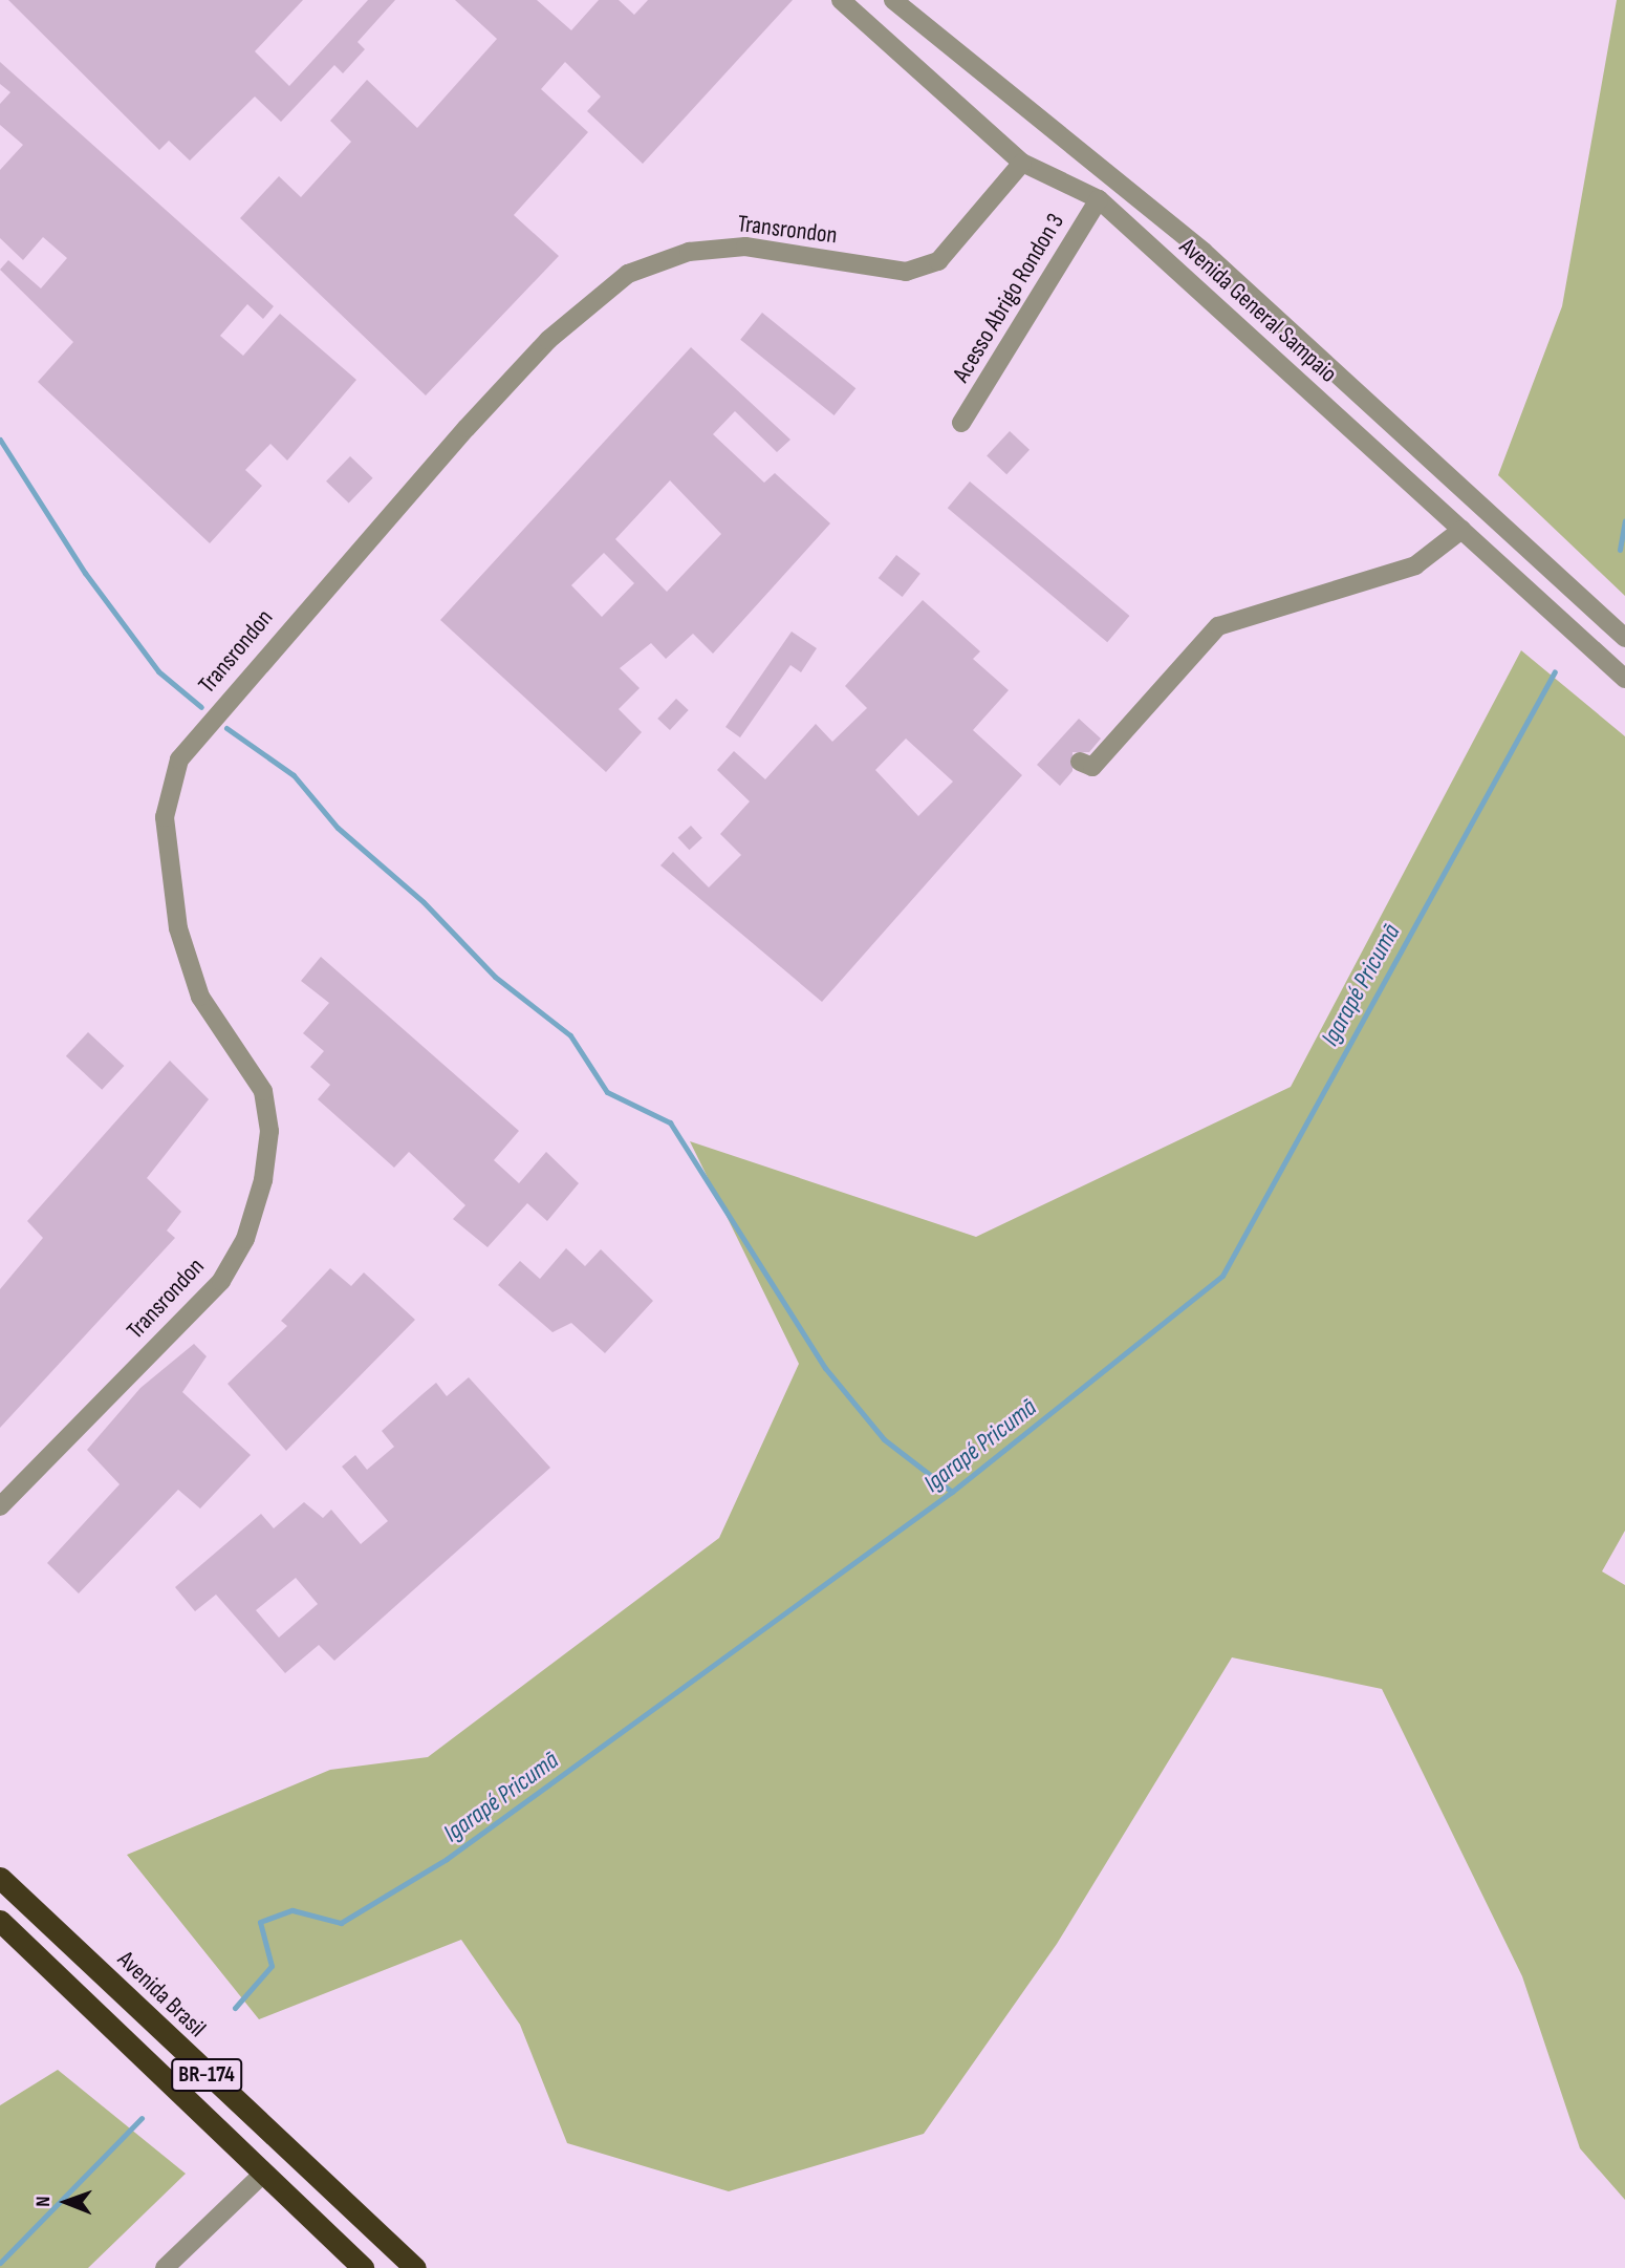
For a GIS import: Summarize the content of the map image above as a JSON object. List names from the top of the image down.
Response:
{
  "streets": {
    "highway": ["Avenida Brasil", "BR-174"],
    "street": ["Transrondon", "Acesso Abrigo Rondon 3", "Avenida General Sampaio"]
  },
  "crossings": [
    ["Transrondon", "Avenida General Sampaio"],
    ["Acesso Abrigo Rondon 3", "Avenida General Sampaio"]
  ],
  "water": ["Igarapé Pricumã"],
  "north": "left"
}
